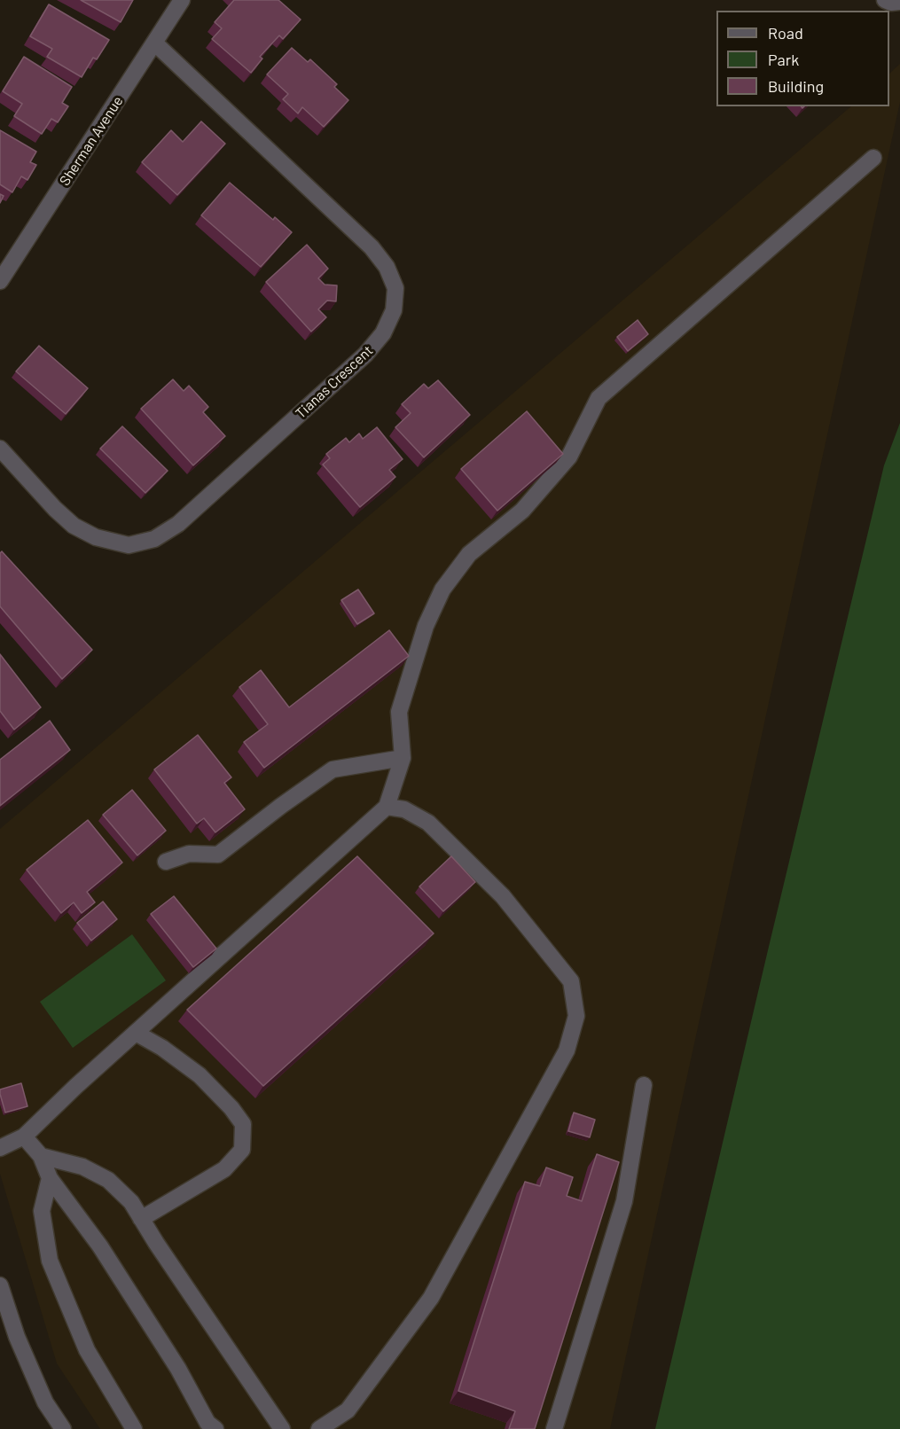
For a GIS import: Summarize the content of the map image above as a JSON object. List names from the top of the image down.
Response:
{
  "streets": {
    "street": ["Sherman Avenue", "Tianas Crescent"]
  },
  "crossings": [
    ["Sherman Avenue", "Tianas Crescent"]
  ],
  "legend": ["Road", "Park", "Building"]
}
